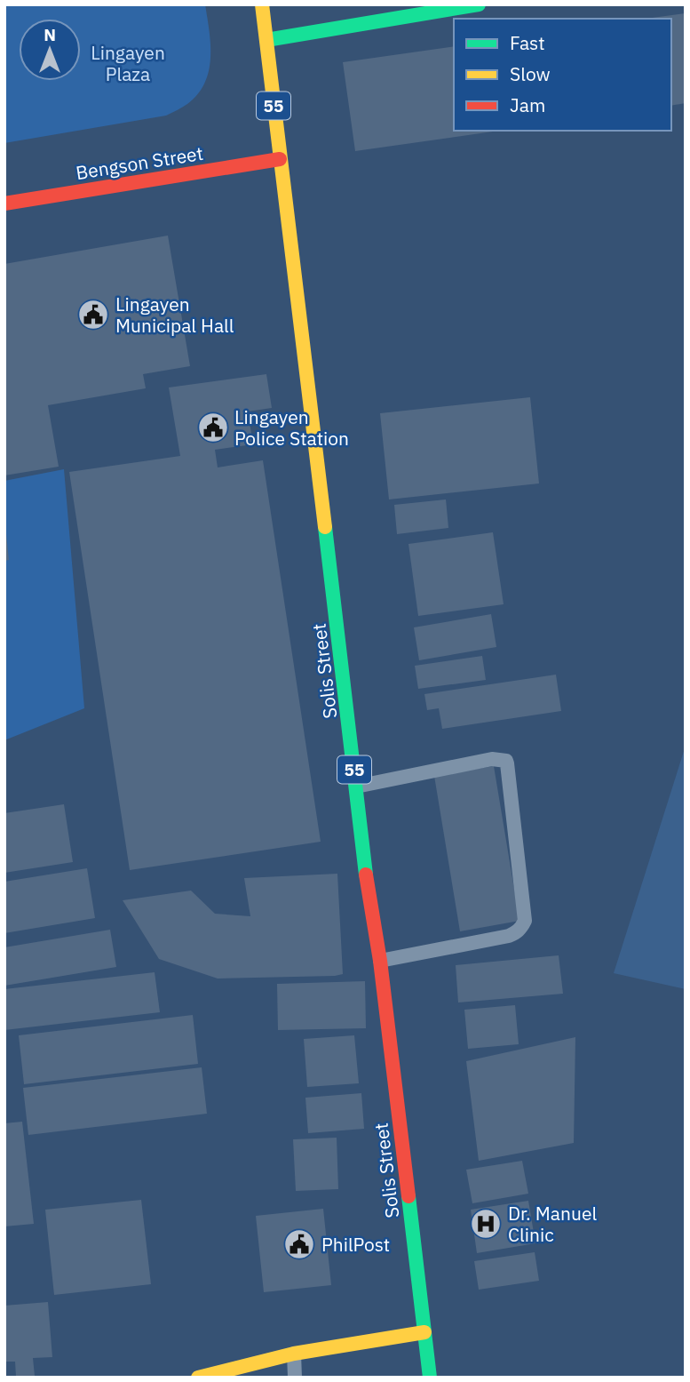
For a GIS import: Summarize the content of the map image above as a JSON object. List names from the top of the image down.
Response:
{
  "streets": {
    "main road": ["55", "Bengson Street", "Solis Street"]
  },
  "crossings": [
    ["55", "Solis Street"],
    ["Bengson Street", "Solis Street"]
  ],
  "parks": ["Lingayen Plaza"],
  "places": {
    "public building": ["Lingayen Municipal Hall", "Lingayen Police Station", "PhilPost"],
    "hospital": ["Dr. Manuel Clinic"]
  },
  "legend": ["Fast", "Slow", "Jam"],
  "north": "top"
}
